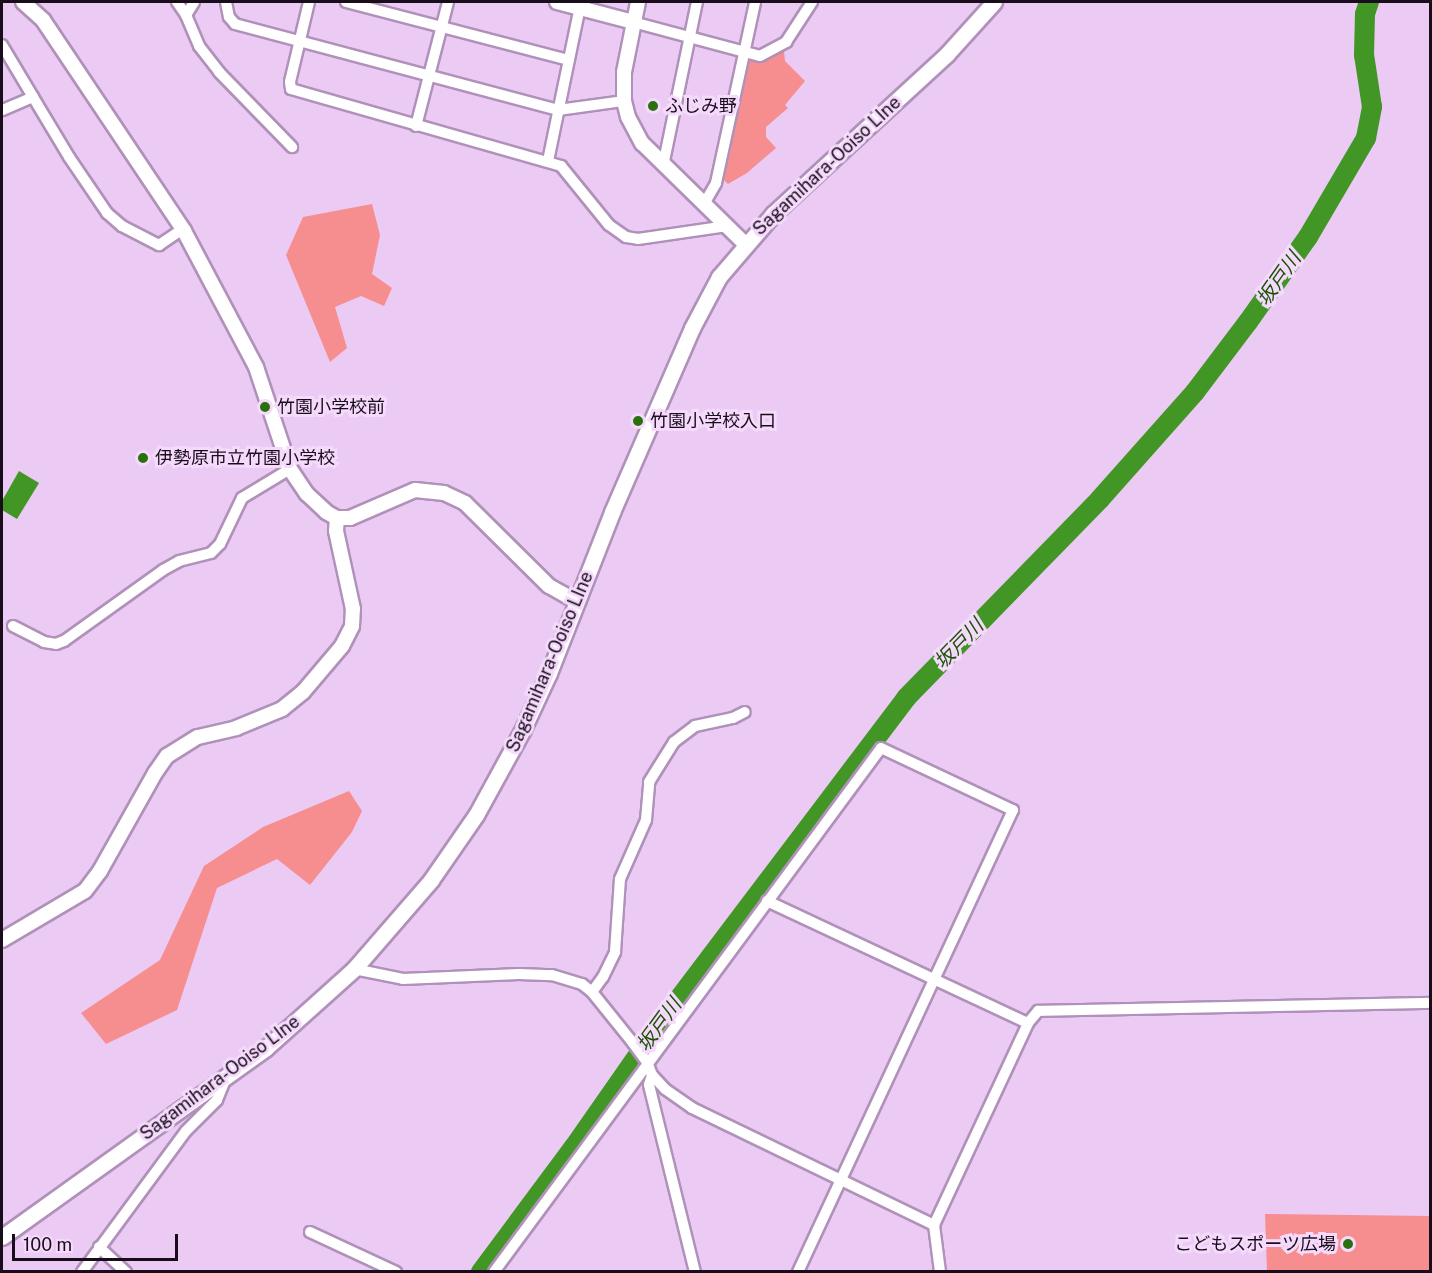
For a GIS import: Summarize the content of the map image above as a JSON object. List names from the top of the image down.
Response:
{
  "streets": {
    "main road": ["Sagamihara-Ooiso LIne"]
  },
  "water": ["坂戸川"],
  "places": [
    "ふじみ野",
    "竹園小学校前",
    "竹園小学校入口",
    "伊勢原市立竹園小学校",
    "こどもスポーツ広場"
  ],
  "scale_bar": "100 m"
}
